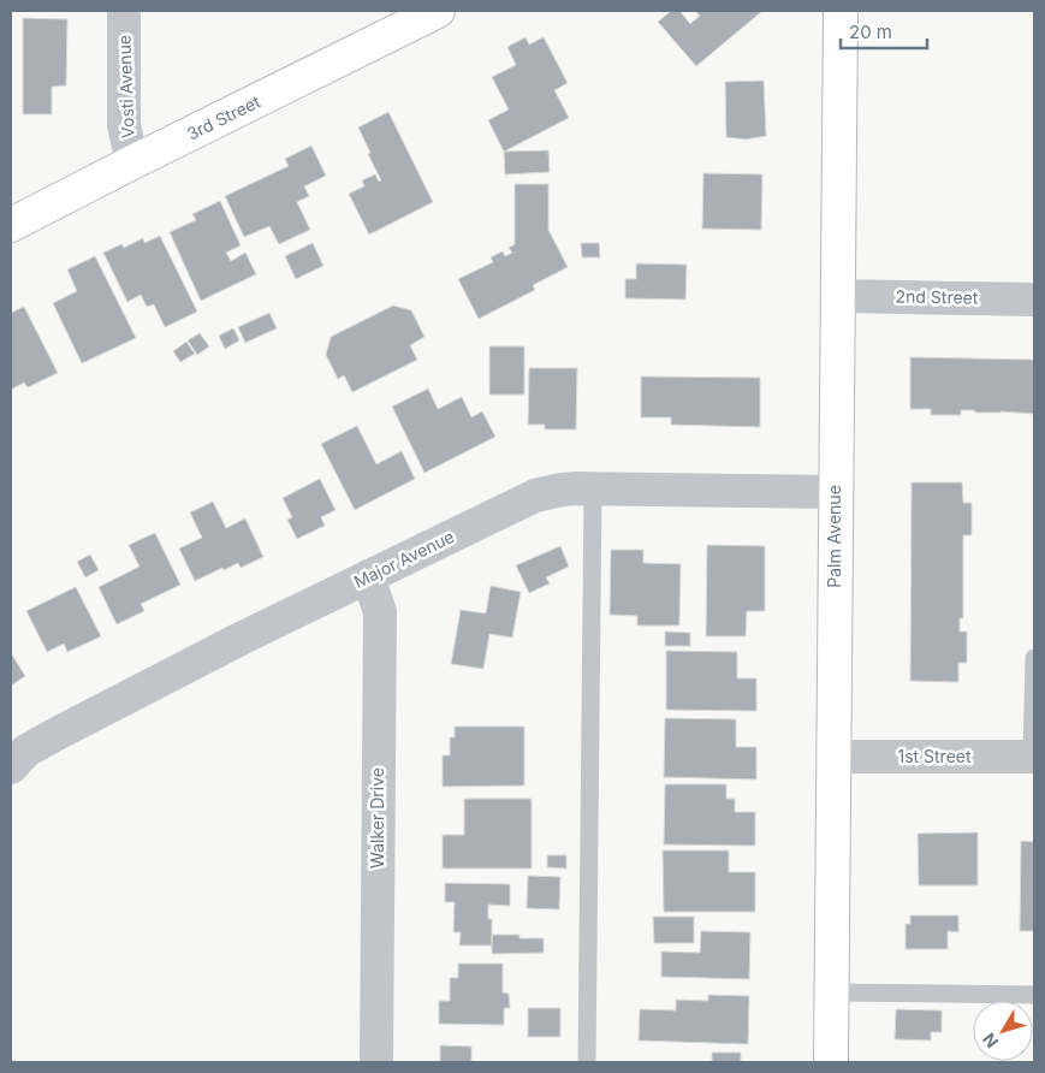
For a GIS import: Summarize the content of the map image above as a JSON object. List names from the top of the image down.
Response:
{
  "streets": {
    "street": [
      "Vosti Avenue",
      "3rd Street",
      "2nd Street",
      "Palm Avenue",
      "Major Avenue",
      "1st Street",
      "Walker Drive"
    ]
  },
  "crossings": [
    ["Vosti Avenue", "3rd Street"],
    ["2nd Street", "Palm Avenue"],
    ["Palm Avenue", "Major Avenue"],
    ["Palm Avenue", "1st Street"],
    ["Major Avenue", "Walker Drive"]
  ],
  "scale_bar": "20 m",
  "north": "bottom left"
}
